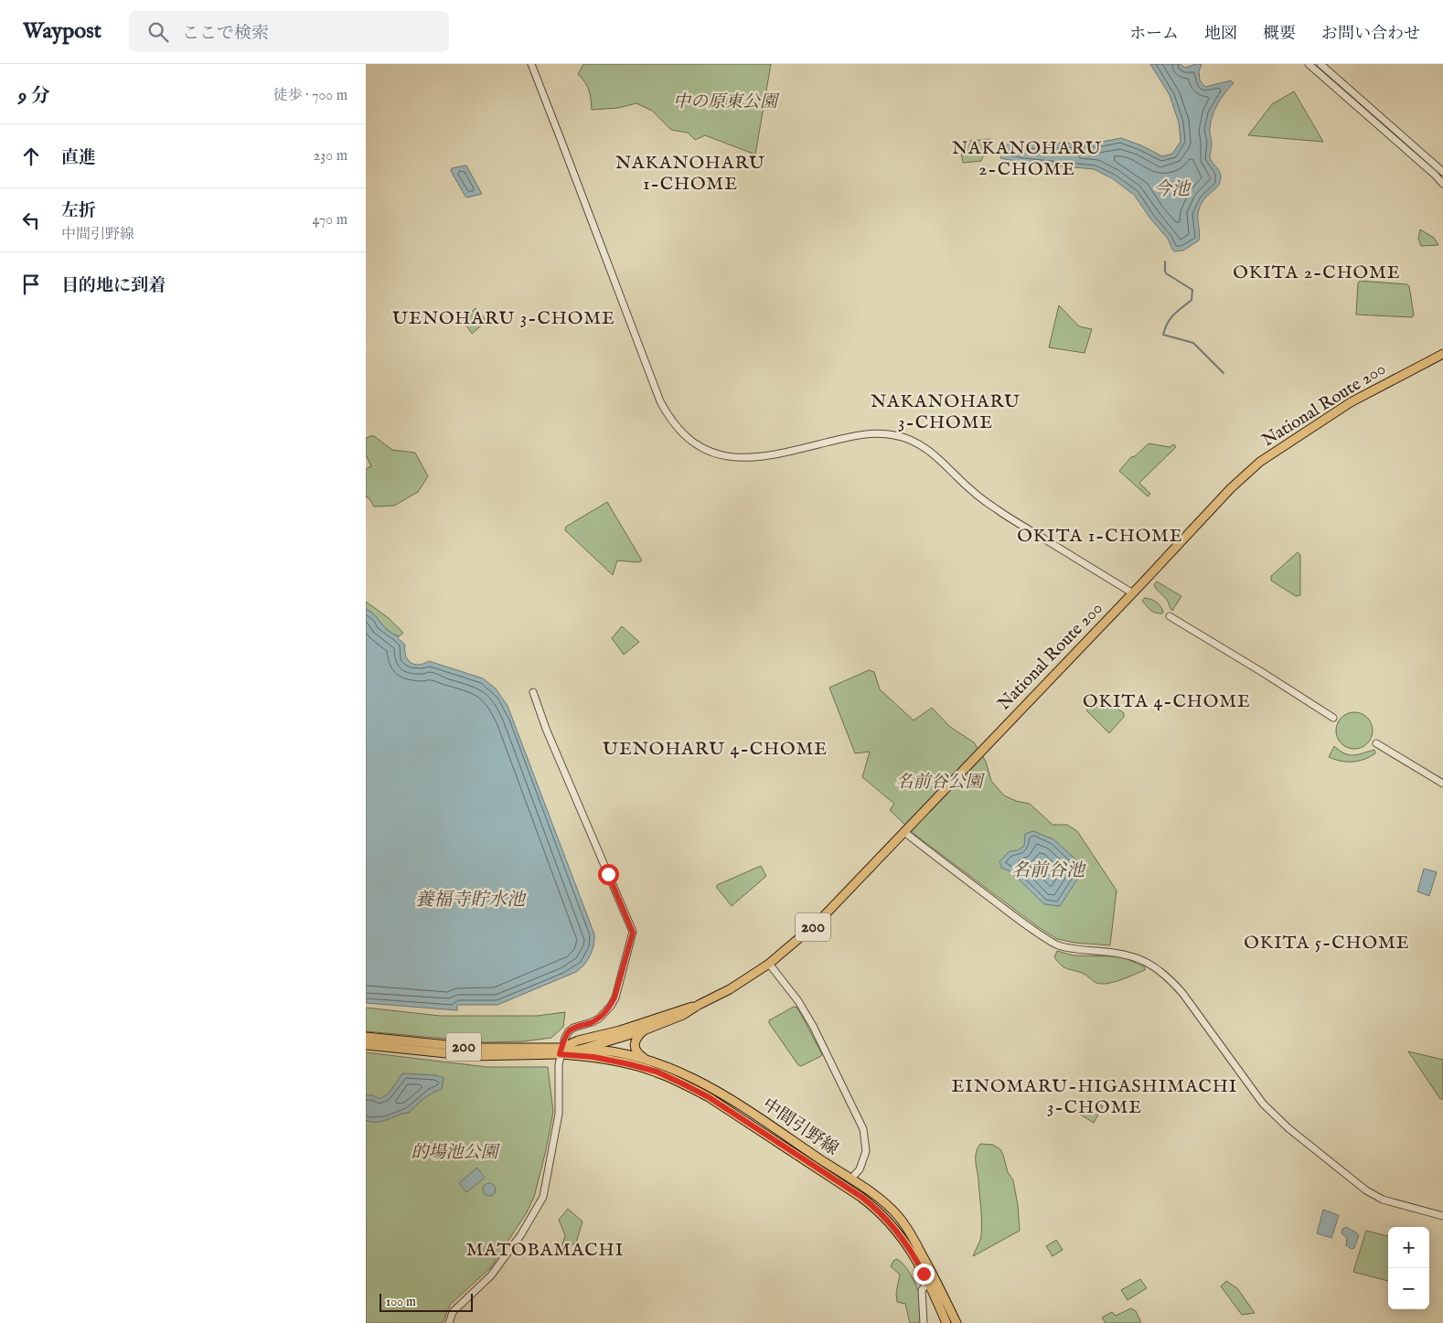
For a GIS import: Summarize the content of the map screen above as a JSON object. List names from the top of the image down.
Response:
{
  "streets": {
    "main road": ["National Route 200", "200", "中間引野線"]
  },
  "crossings": [
    ["National Route 200", "中間引野線"]
  ],
  "districts": [
    "NAKANOHARU 2-CHOME",
    "NAKANOHARU 1-CHOME",
    "OKITA 2-CHOME",
    "UENOHARU 3-CHOME",
    "NAKANOHARU 3-CHOME",
    "OKITA 1-CHOME",
    "OKITA 4-CHOME",
    "UENOHARU 4-CHOME",
    "OKITA 5-CHOME",
    "EINOMARU-HIGASHIMACHI 3-CHOME",
    "MATOBAMACHI"
  ],
  "water": ["今池", "名前谷池", "養福寺貯水池"],
  "parks": ["中の原東公園", "名前谷公園", "的場池公園"],
  "scale_bar": "100 m",
  "page": {
    "header": "Waypost",
    "search": "ここで検索",
    "nav": [
      "ホーム",
      "地図",
      "概要",
      "お問い合わせ"
    ],
    "heading": ["9 分", "徒歩 · 700 m"],
    "list": [
      ["直進", "230 m"],
      ["左折", "中間引野線", "470 m"],
      "目的地に到着"
    ],
    "map_buttons": ["+", "−"],
    "scale": "100 m"
  }
}
